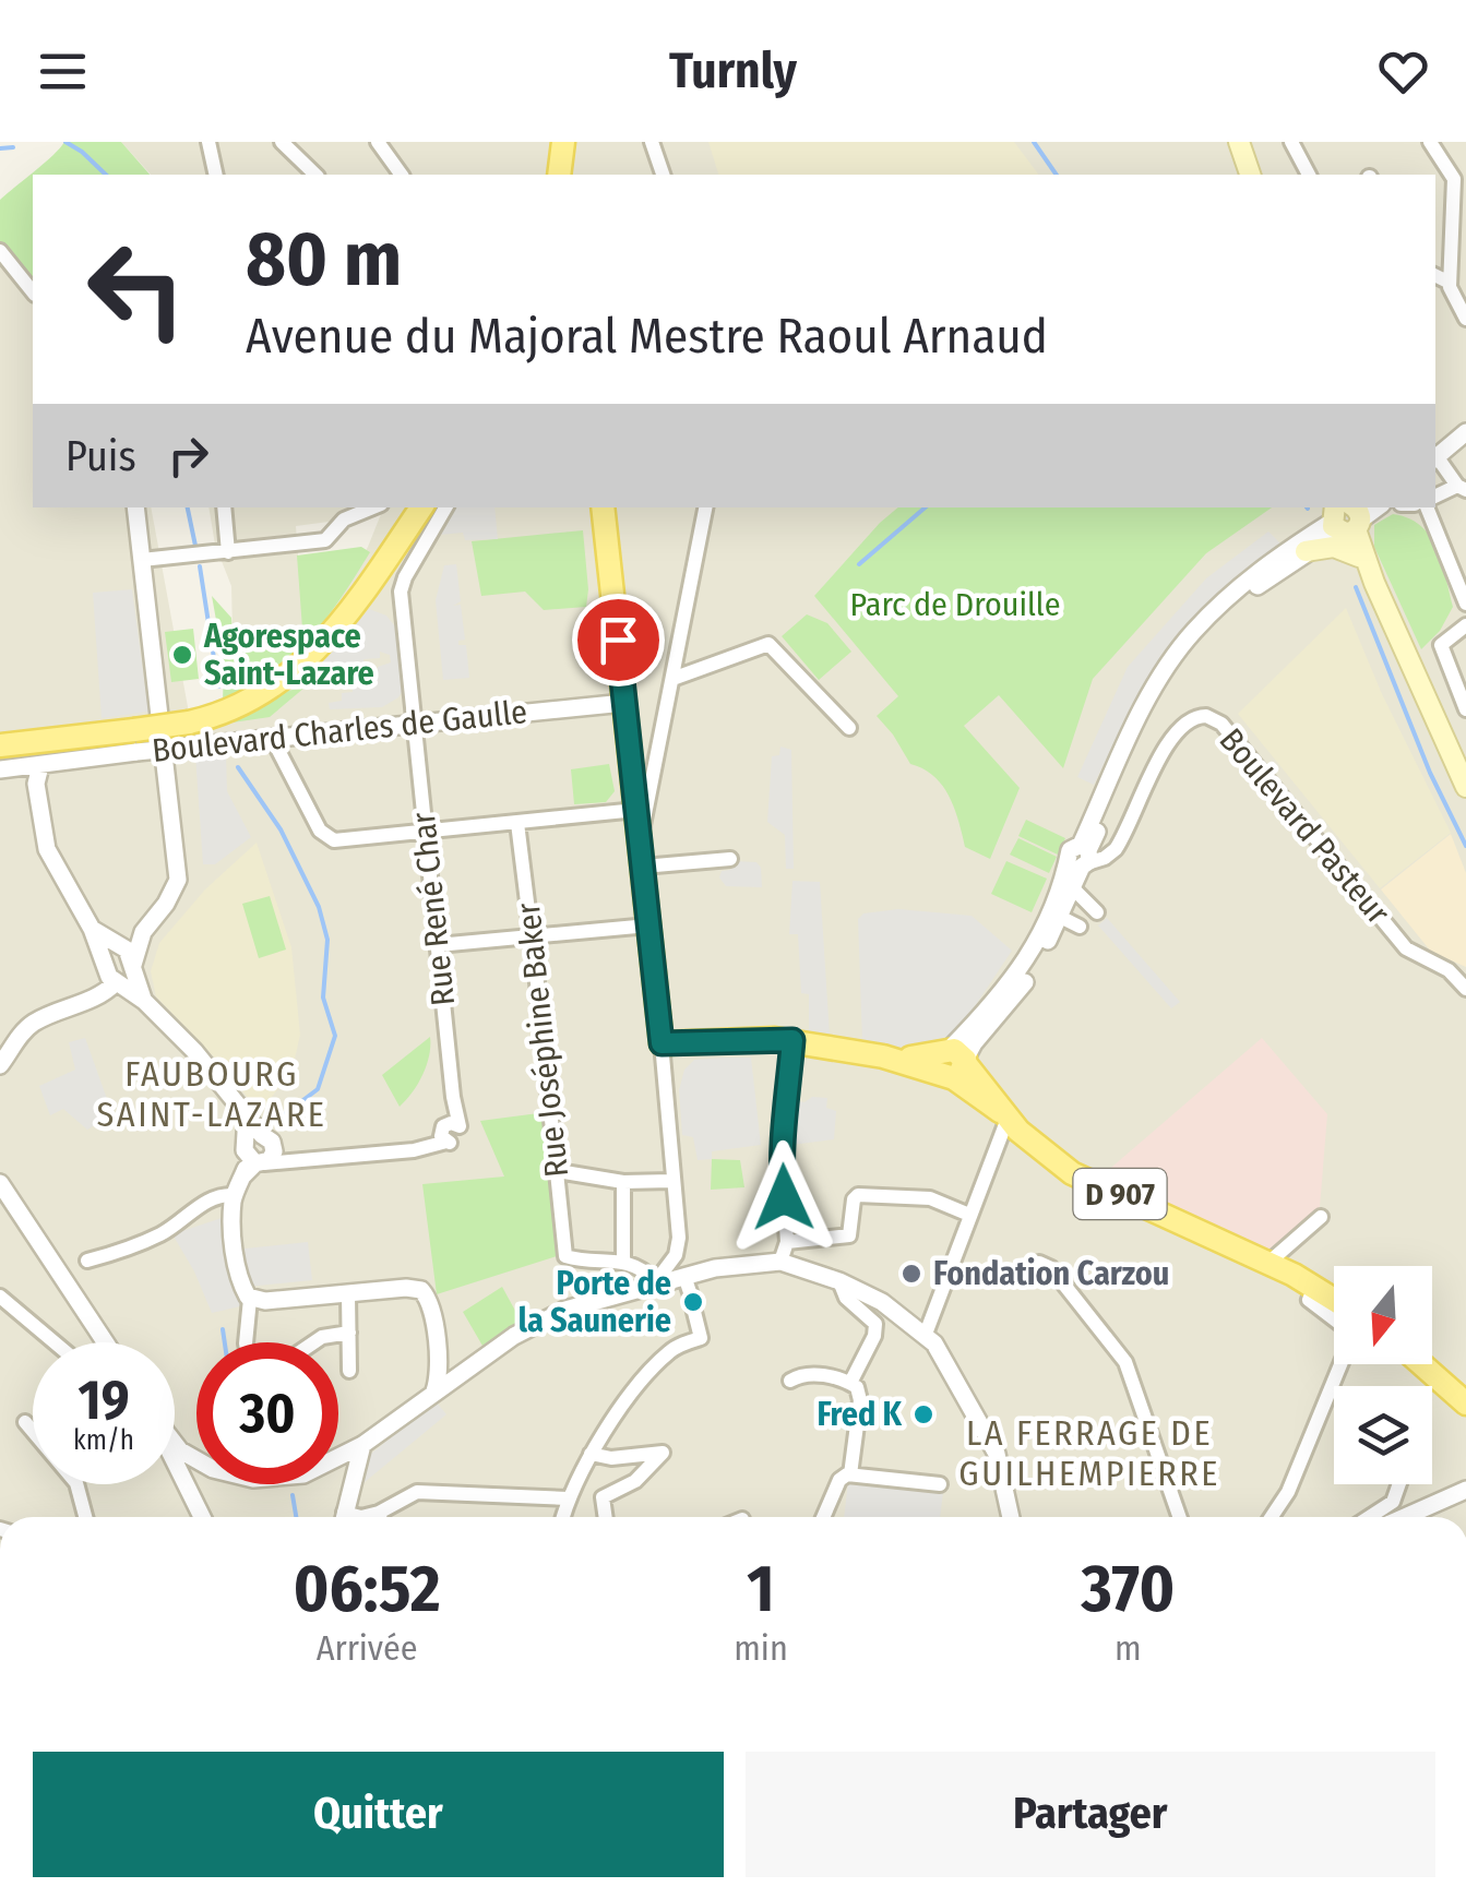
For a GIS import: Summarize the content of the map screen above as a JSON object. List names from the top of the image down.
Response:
{
  "streets": {
    "main road": ["D 907"],
    "street": [
      "Boulevard Charles de Gaulle",
      "Boulevard Pasteur",
      "Rue René Char",
      "Rue Joséphine Baker"
    ]
  },
  "crossings": [
    ["Boulevard Charles de Gaulle", "Rue René Char"]
  ],
  "districts": ["FAUBOURG SAINT-LAZARE", "LA FERRAGE DE GUILHEMPIERRE"],
  "parks": ["Parc de Drouille"],
  "places": [
    "Agorespace Saint-Lazare",
    "Fondation Carzou",
    "Porte de la Saunerie",
    "Fred K"
  ],
  "north": "bottom",
  "page": {
    "header": "Turnly",
    "turn": ["80 m", "Avenue du Majoral Mestre Raoul Arnaud"],
    "then": "Puis",
    "speed": "19 km/h",
    "limit": "30",
    "eta": [
      "06:52",
      "Arrivée",
      "1",
      "min",
      "370",
      "m"
    ],
    "buttons": ["Quitter", "Partager"]
  }
}
